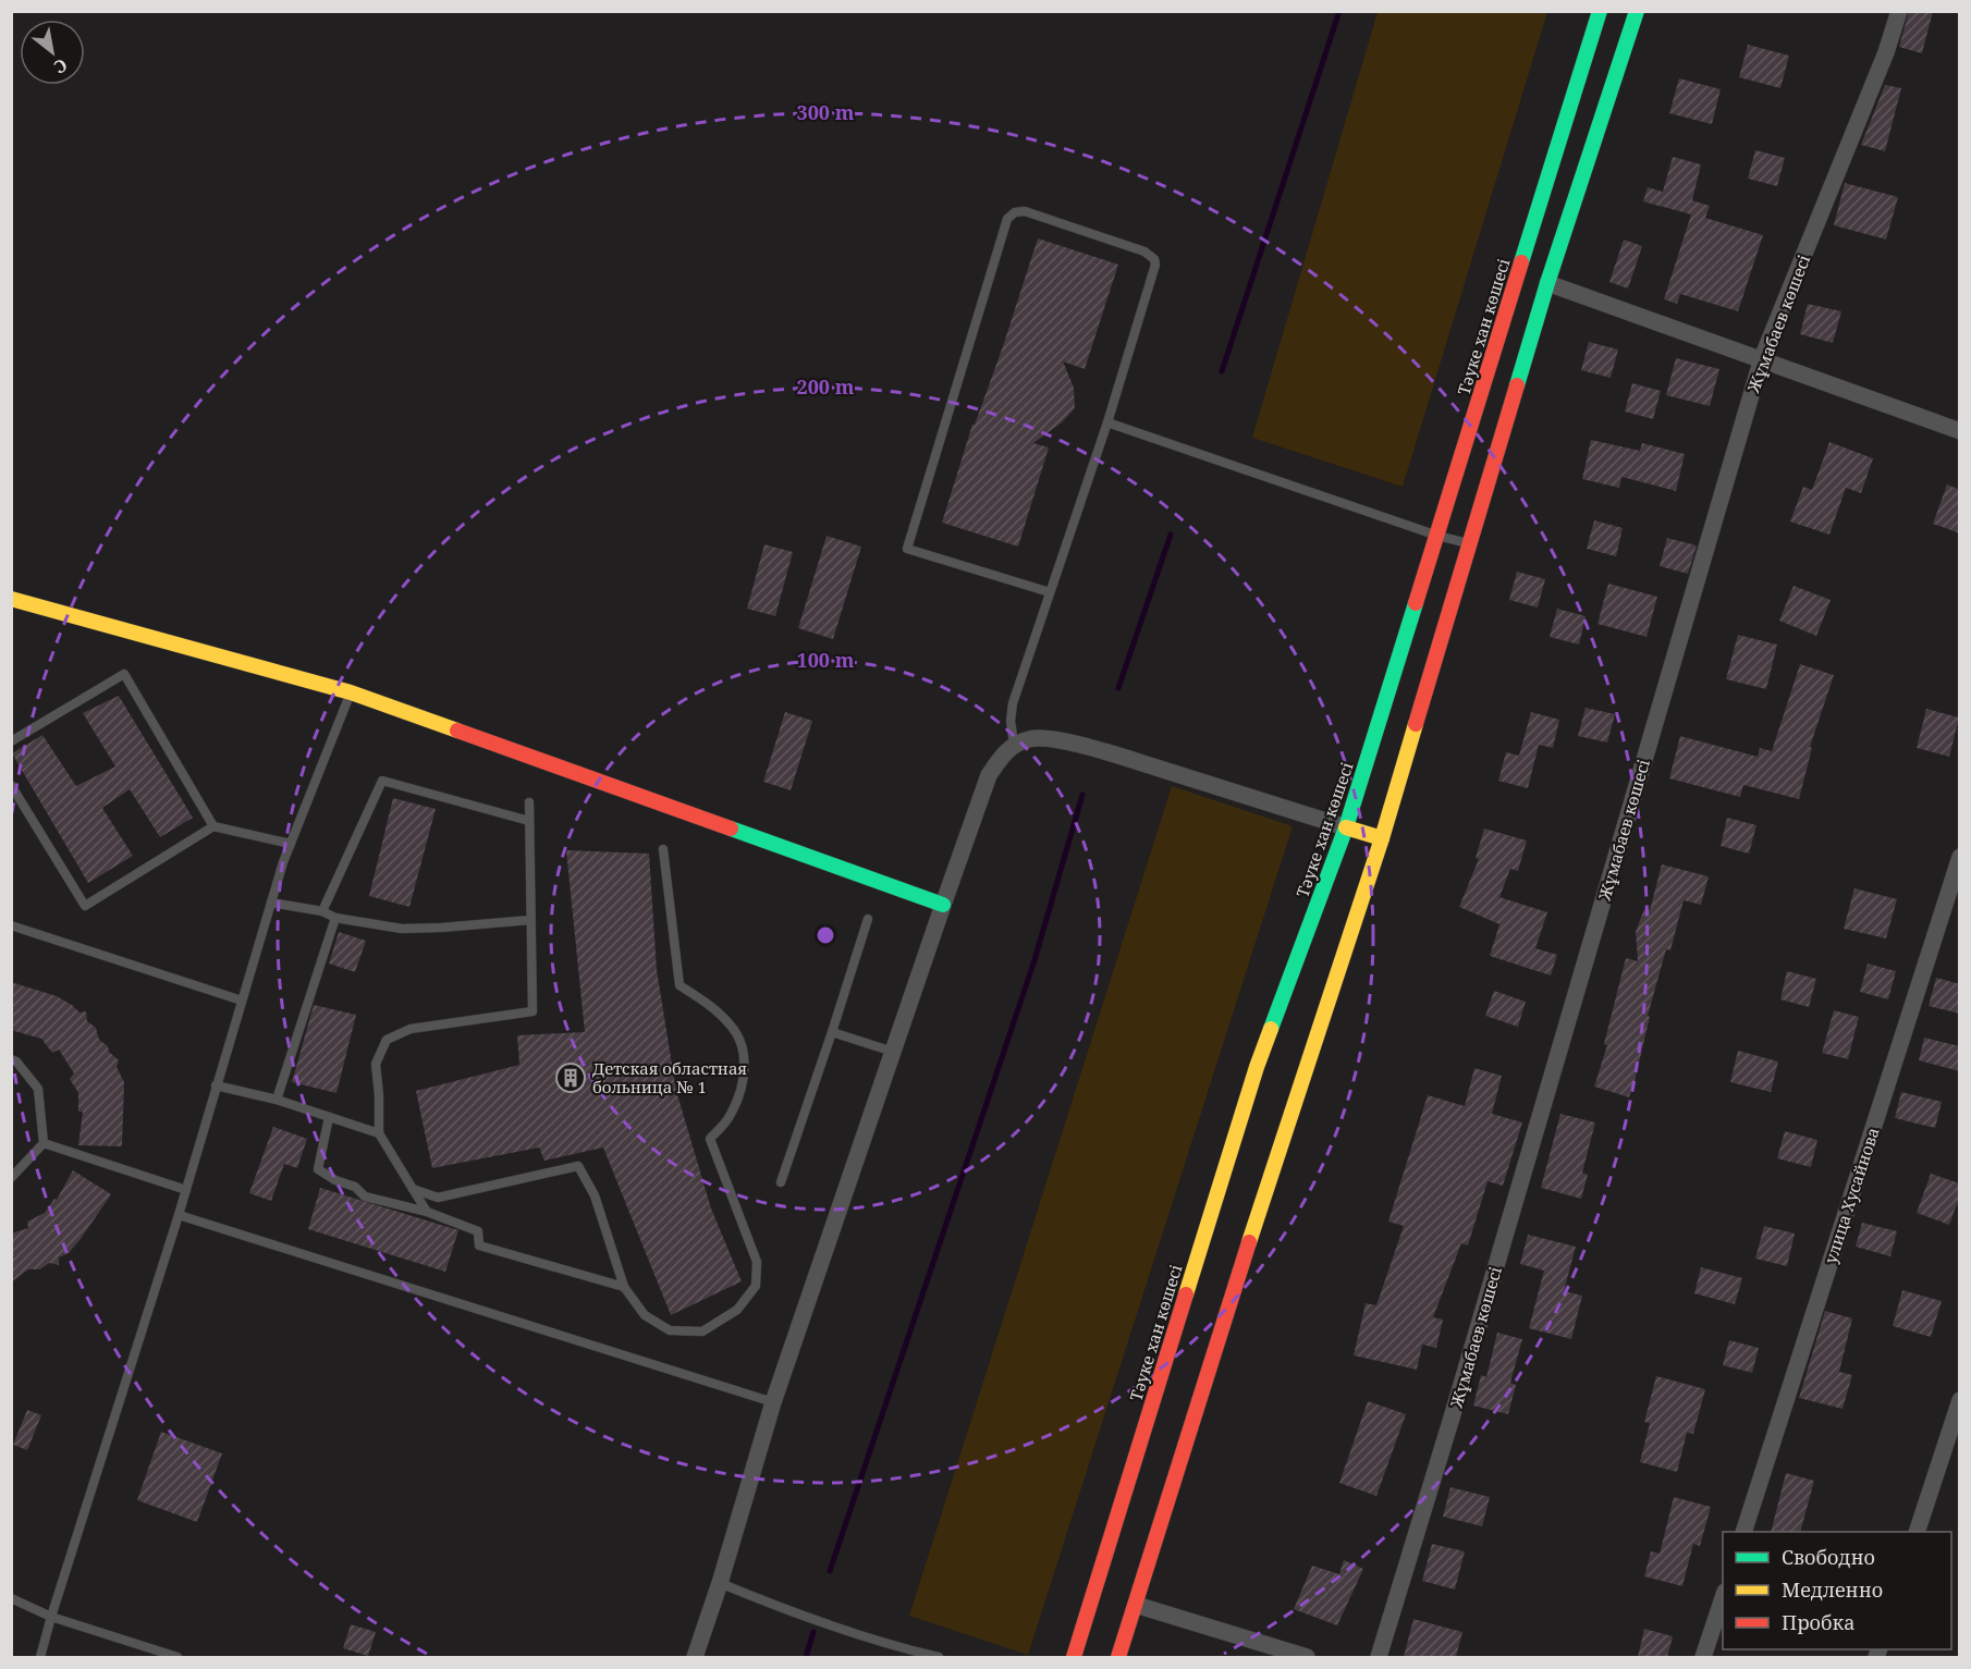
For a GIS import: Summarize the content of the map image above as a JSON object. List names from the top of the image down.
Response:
{
  "streets": {
    "main road": ["Тәуке хан көшесі"],
    "street": ["Жұмабаев көшесі", "улица Хусайнова"]
  },
  "places": {
    "building": ["Детская областная больница № 1"]
  },
  "legend": ["Свободно", "Медленно", "Пробка"],
  "north": "bottom right",
  "rings": ["300 m", "200 m", "100 m"]
}
